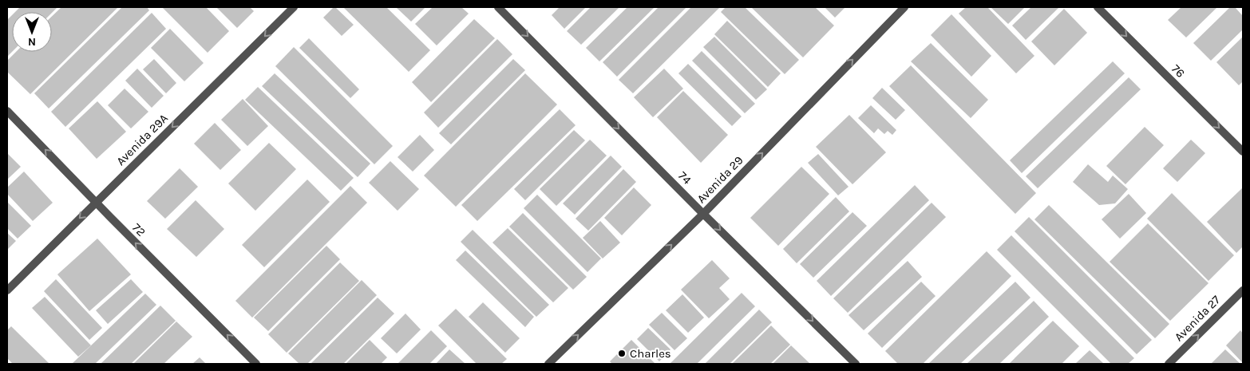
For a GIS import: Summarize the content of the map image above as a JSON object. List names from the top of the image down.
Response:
{
  "streets": {
    "street": [
      "76",
      "Avenida 29A",
      "74",
      "Avenida 29",
      "72",
      "Avenida 27"
    ]
  },
  "crossings": [
    ["Avenida 29A", "72"],
    ["74", "Avenida 29"]
  ],
  "one_way": [
    "76",
    "Avenida 29A",
    "74",
    "Avenida 29",
    "72",
    "Avenida 27"
  ],
  "places": ["Charles"],
  "north": "bottom"
}
